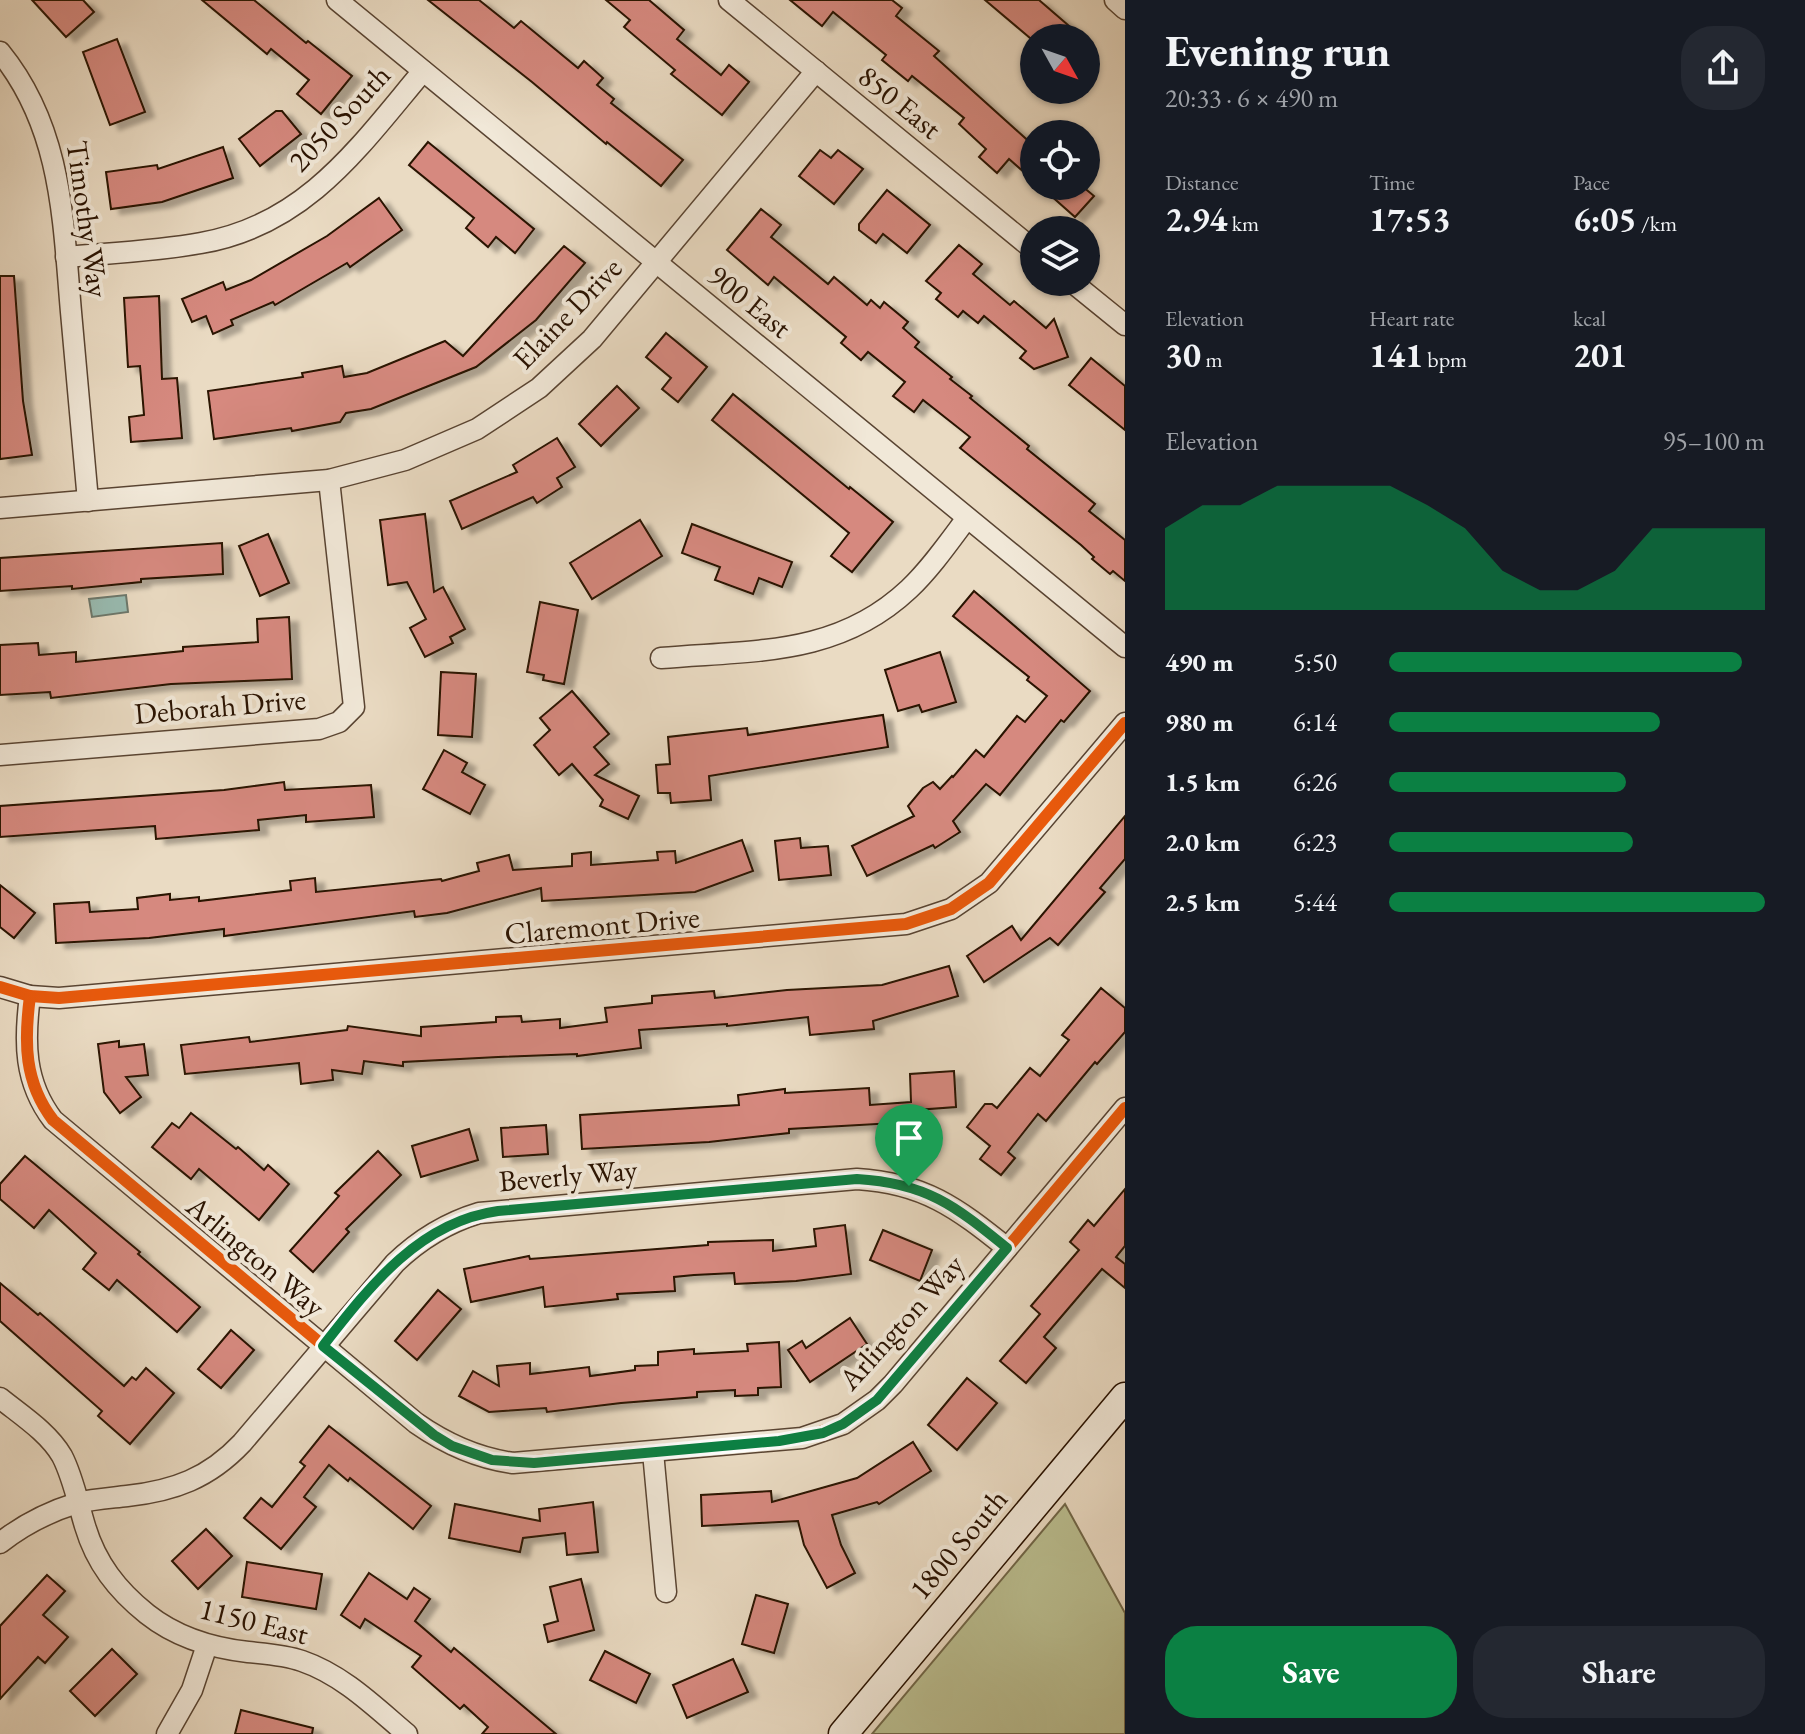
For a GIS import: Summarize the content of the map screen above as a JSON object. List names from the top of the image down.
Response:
{
  "streets": {
    "main road": ["1800 South"],
    "street": [
      "850 East",
      "2050 South",
      "Timothy Way",
      "900 East",
      "Elaine Drive",
      "Deborah Drive",
      "Claremont Drive",
      "Beverly Way",
      "Arlington Way",
      "1150 East"
    ]
  },
  "crossings": [
    ["850 East", "Elaine Drive"],
    ["2050 South", "Timothy Way"],
    ["2050 South", "900 East"],
    ["Timothy Way", "Elaine Drive"],
    ["900 East", "Elaine Drive"],
    ["Elaine Drive", "Deborah Drive"],
    ["Claremont Drive", "Arlington Way"],
    ["Beverly Way", "Arlington Way"],
    ["Beverly Way", "1150 East"]
  ],
  "north": "bottom right",
  "page": {
    "heading": ["Evening run", "20:33 · 6 × 490 m"],
    "stats": [
      ["Distance", "2.94 km"],
      ["Time", "17:53"],
      ["Pace", "6:05 /km"],
      ["Elevation", "30 m"],
      ["Heart rate", "141 bpm"],
      ["kcal", "201"]
    ],
    "chart": ["Elevation", "95–100 m"],
    "list": [
      {
        "name": "490 m",
        "note": "5:50"
      },
      {
        "name": "980 m",
        "note": "6:14"
      },
      {
        "name": "1.5 km",
        "note": "6:26"
      },
      {
        "name": "2.0 km",
        "note": "6:23"
      },
      {
        "name": "2.5 km",
        "note": "5:44"
      }
    ],
    "buttons": ["Save", "Share"]
  }
}
